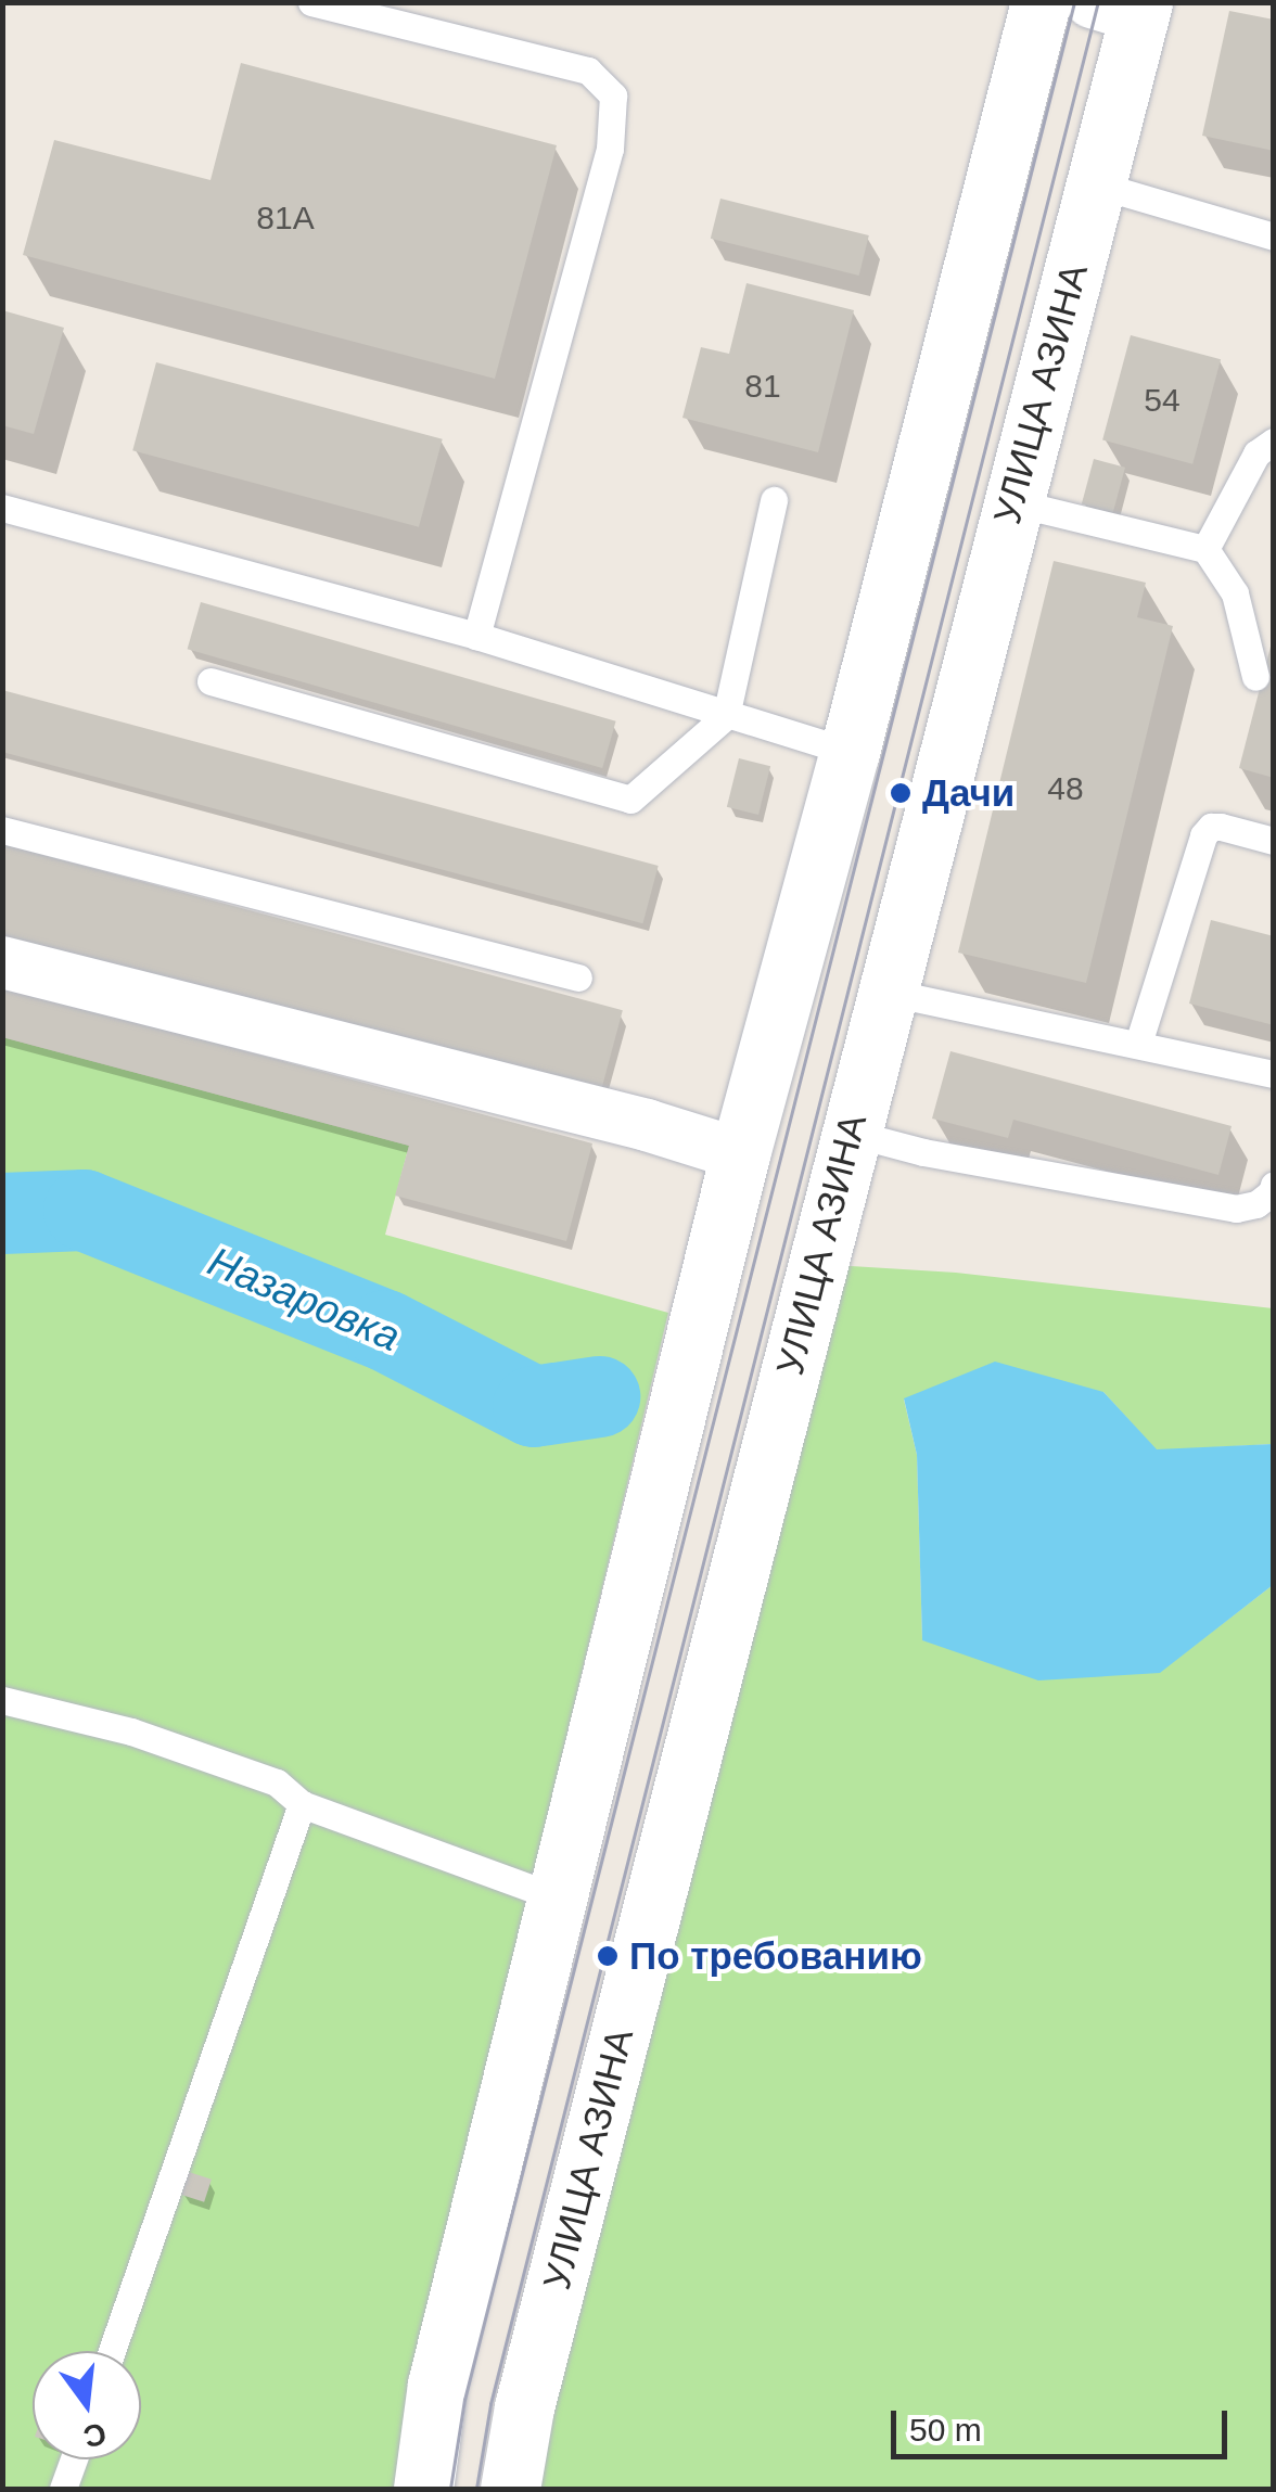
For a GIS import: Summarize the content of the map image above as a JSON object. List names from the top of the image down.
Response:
{
  "streets": {
    "street": ["УЛИЦА АЗИНА"]
  },
  "water": ["Назаровка"],
  "places": ["Дачи", "По требованию"],
  "house_numbers": [
    "81А",
    "81",
    "54",
    "48"
  ],
  "scale_bar": "50 m",
  "north": "bottom"
}
